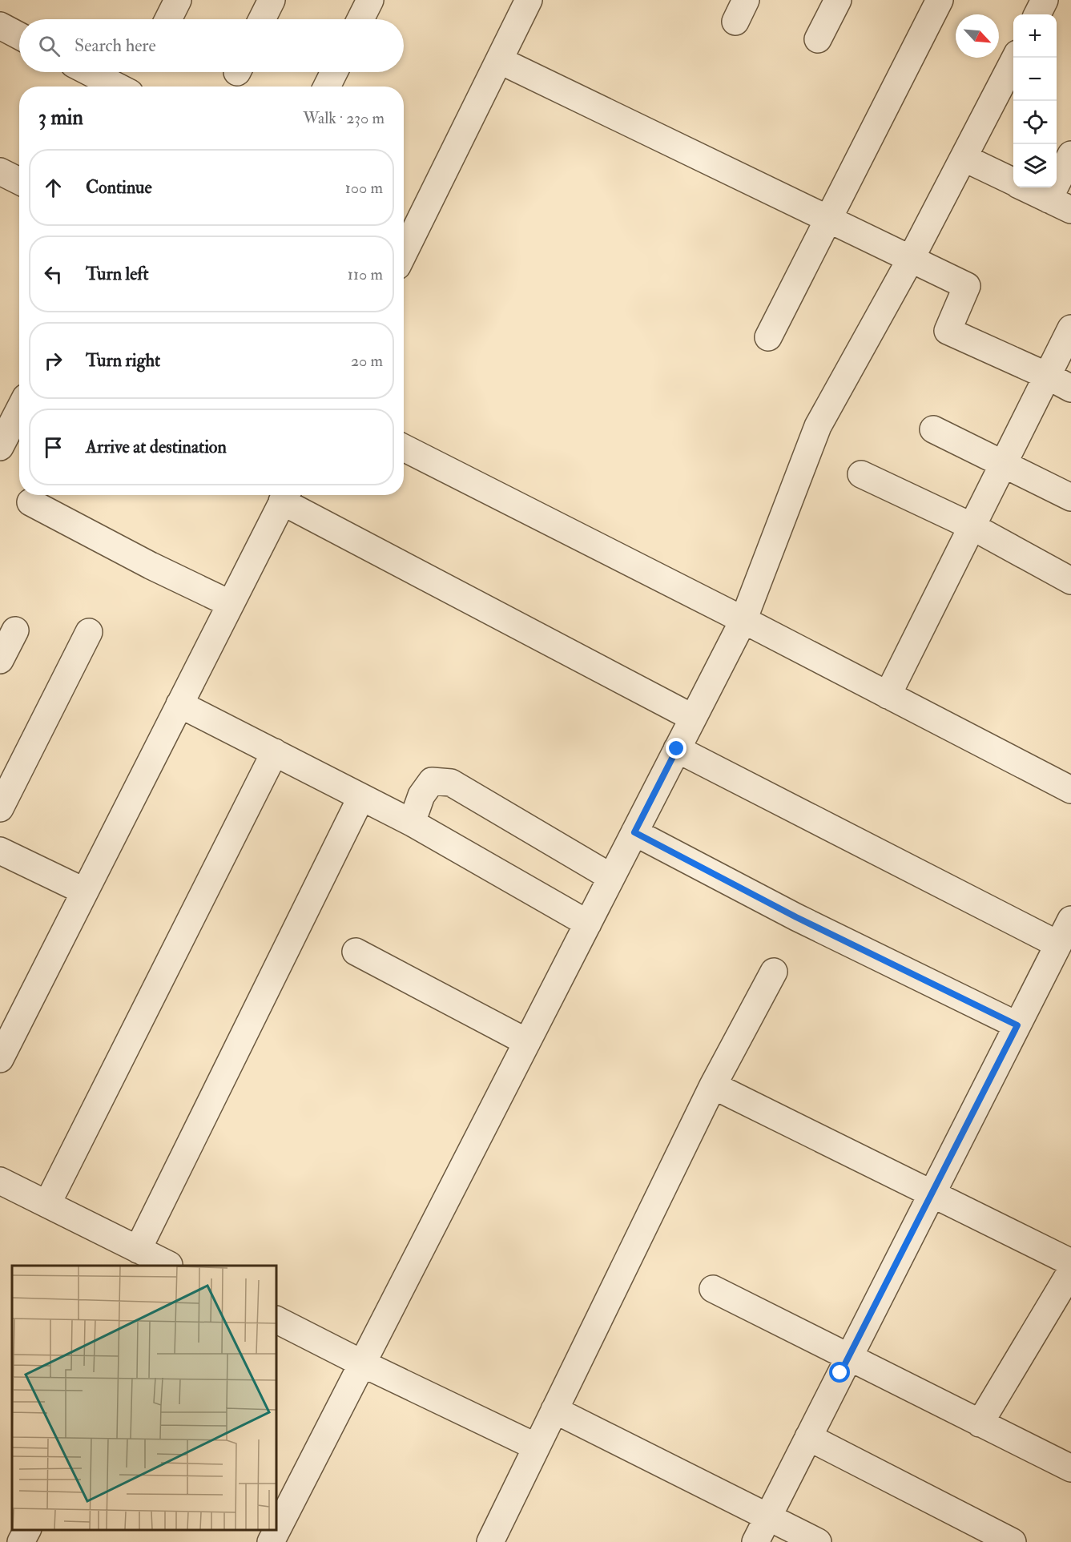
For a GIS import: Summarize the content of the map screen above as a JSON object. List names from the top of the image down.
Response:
{
  "north": "bottom right",
  "page": {
    "map_buttons": ["+", "−"],
    "search": "Search here",
    "heading": ["3 min", "Walk · 230 m"],
    "list": [
      ["Continue", "100 m"],
      ["Turn left", "110 m"],
      ["Turn right", "20 m"],
      "Arrive at destination"
    ]
  }
}
